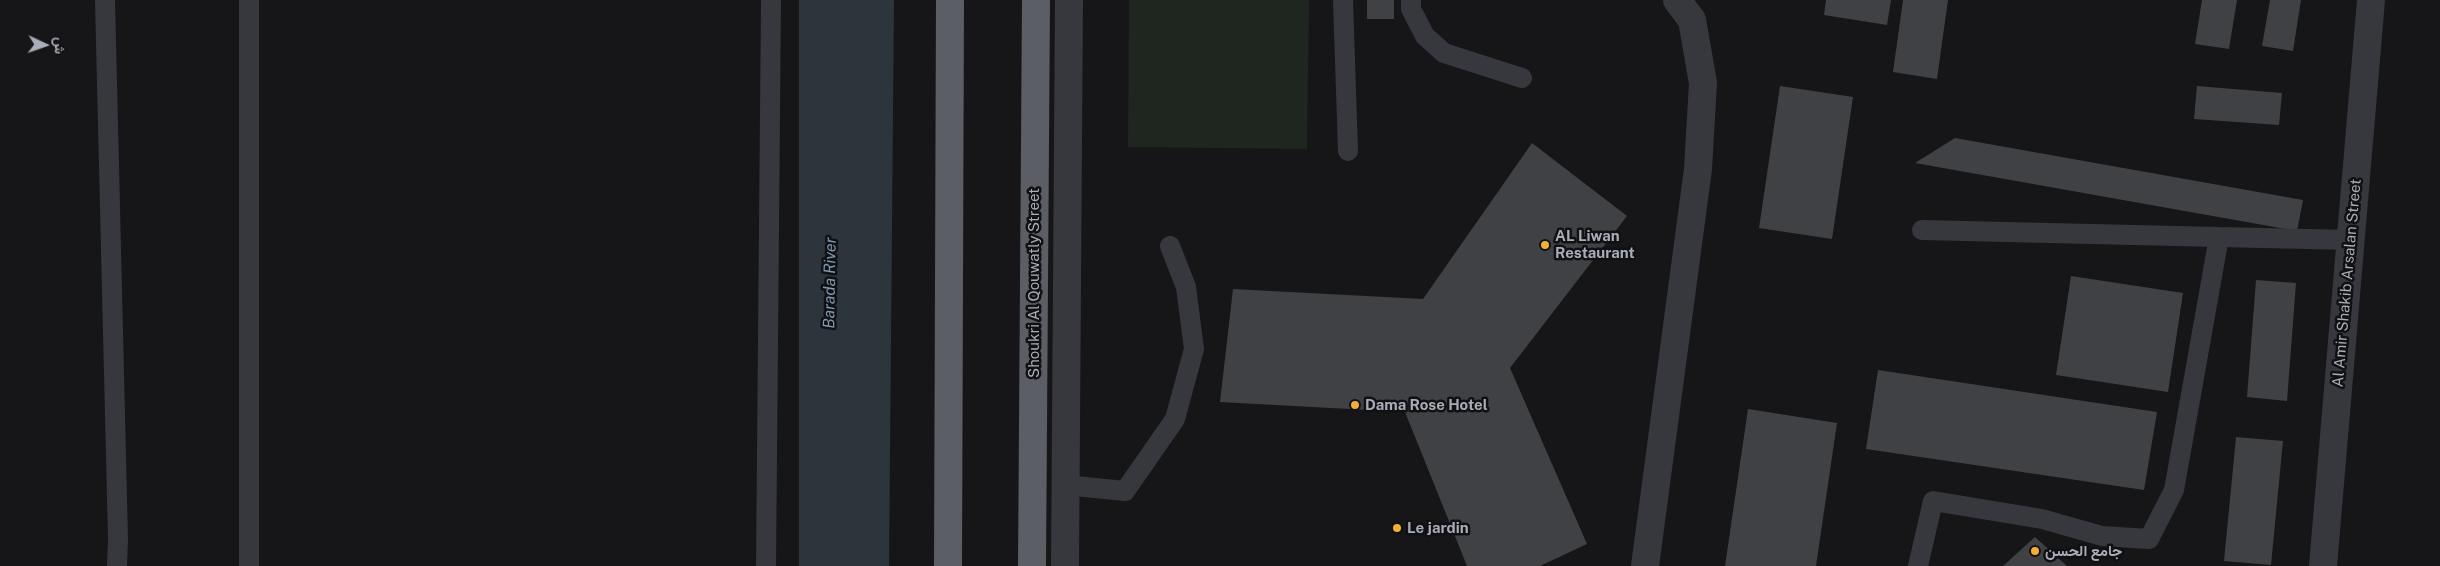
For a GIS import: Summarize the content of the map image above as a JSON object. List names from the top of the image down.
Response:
{
  "streets": {
    "highway": ["Shoukri Al Qouwatly Street"],
    "street": ["Al Amir Shakib Arsalan Street"]
  },
  "water": ["Barada River"],
  "places": [
    "AL Liwan Restaurant",
    "Dama Rose Hotel",
    "Le jardin",
    "جامع الحسن"
  ],
  "north": "right"
}
